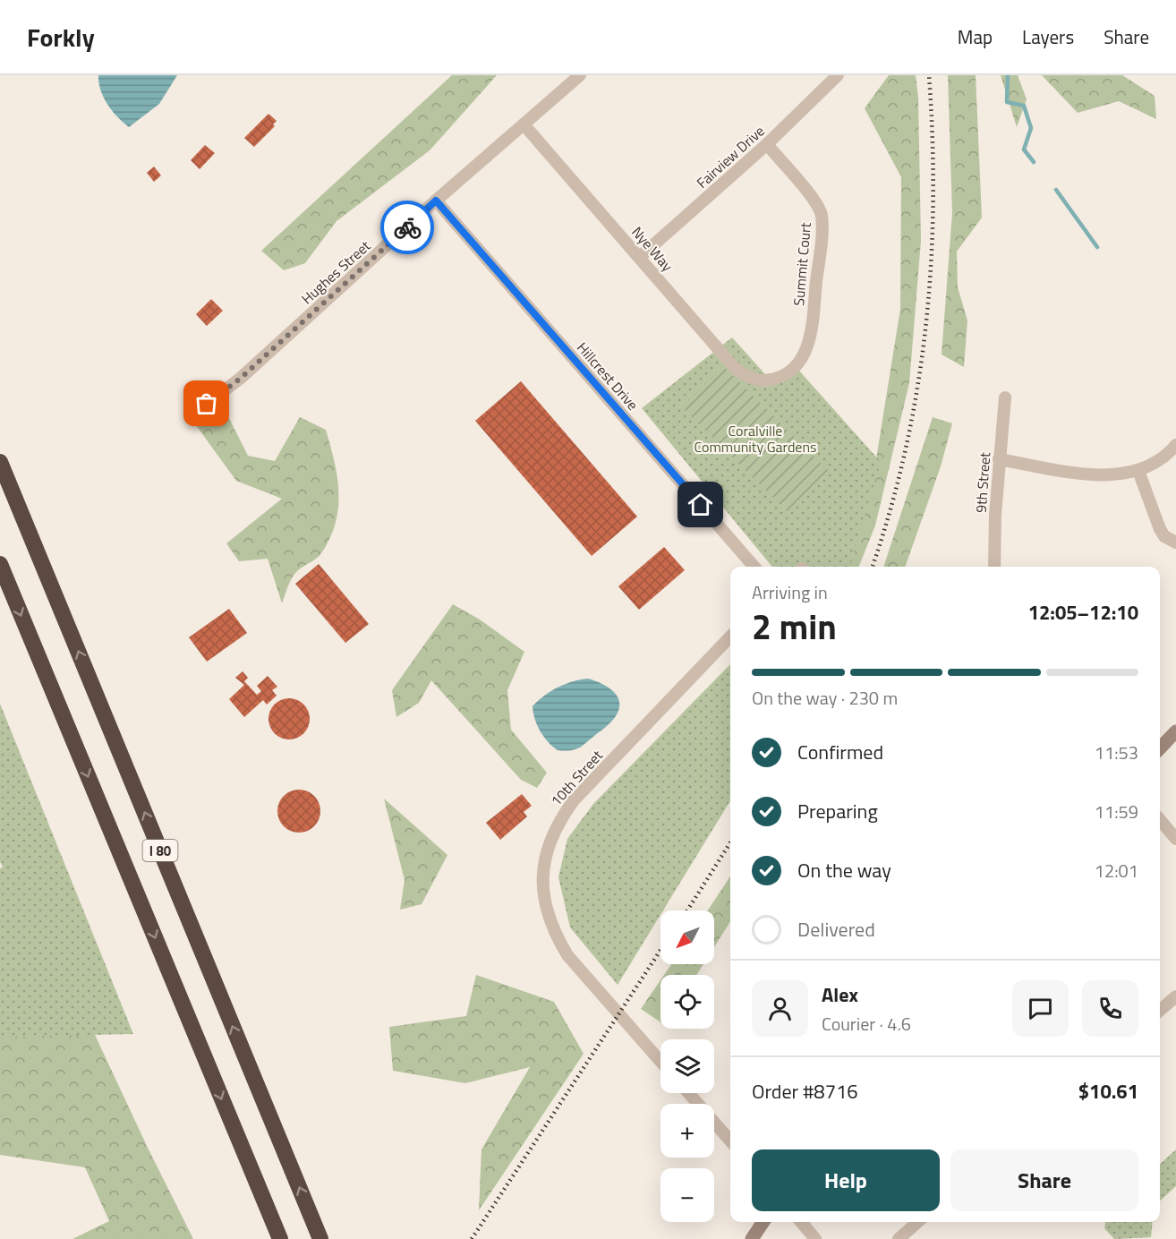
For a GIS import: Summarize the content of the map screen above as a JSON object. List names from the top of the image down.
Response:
{
  "streets": {
    "highway": ["I 80"],
    "street": [
      "Fairview Drive",
      "Nye Way",
      "Summit Court",
      "Hughes Street",
      "Hillcrest Drive",
      "9th Street",
      "10th Street"
    ]
  },
  "crossings": [
    ["Fairview Drive", "Nye Way"],
    ["Fairview Drive", "Summit Court"],
    ["Nye Way", "Summit Court"],
    ["Nye Way", "Hughes Street"],
    ["Hughes Street", "Hillcrest Drive"]
  ],
  "parks": ["Coralville Community Gardens"],
  "north": "bottom left",
  "page": {
    "header": "Forkly",
    "nav": ["Map", "Layers", "Share"],
    "heading": ["2 min", "Arriving in", "12:05–12:10"],
    "panel": [
      "Alex",
      "Courier · 4.6",
      "Order #8716",
      "$10.61"
    ],
    "bar": "On the way · 230 m",
    "list": [
      ["Confirmed", "11:53"],
      ["Preparing", "11:59"],
      ["On the way", "12:01"],
      "Delivered"
    ],
    "map_buttons": ["+", "−"],
    "buttons": ["Help", "Share"]
  }
}
